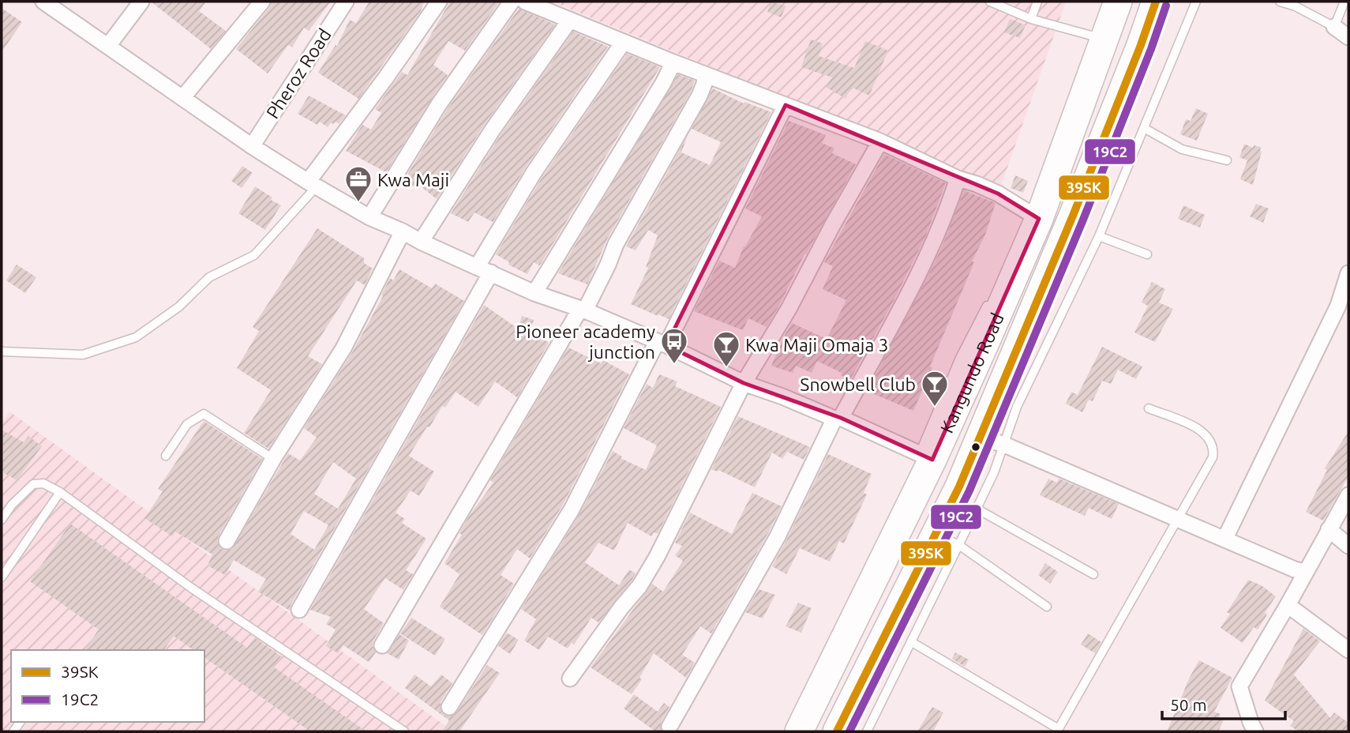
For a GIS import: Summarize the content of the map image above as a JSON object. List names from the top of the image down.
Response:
{
  "streets": {
    "highway": ["Kangundo Road"],
    "street": ["Pheroz Road"]
  },
  "places": {
    "office": ["Kwa Maji"],
    "bus stop": ["Pioneer academy junction"],
    "bar": ["Kwa Maji Omaja 3", "Snowbell Club"]
  },
  "lines": ["transit line 39SK", "transit line 19C2"],
  "legend": ["39SK", "19C2"],
  "scale_bar": "50 m"
}
